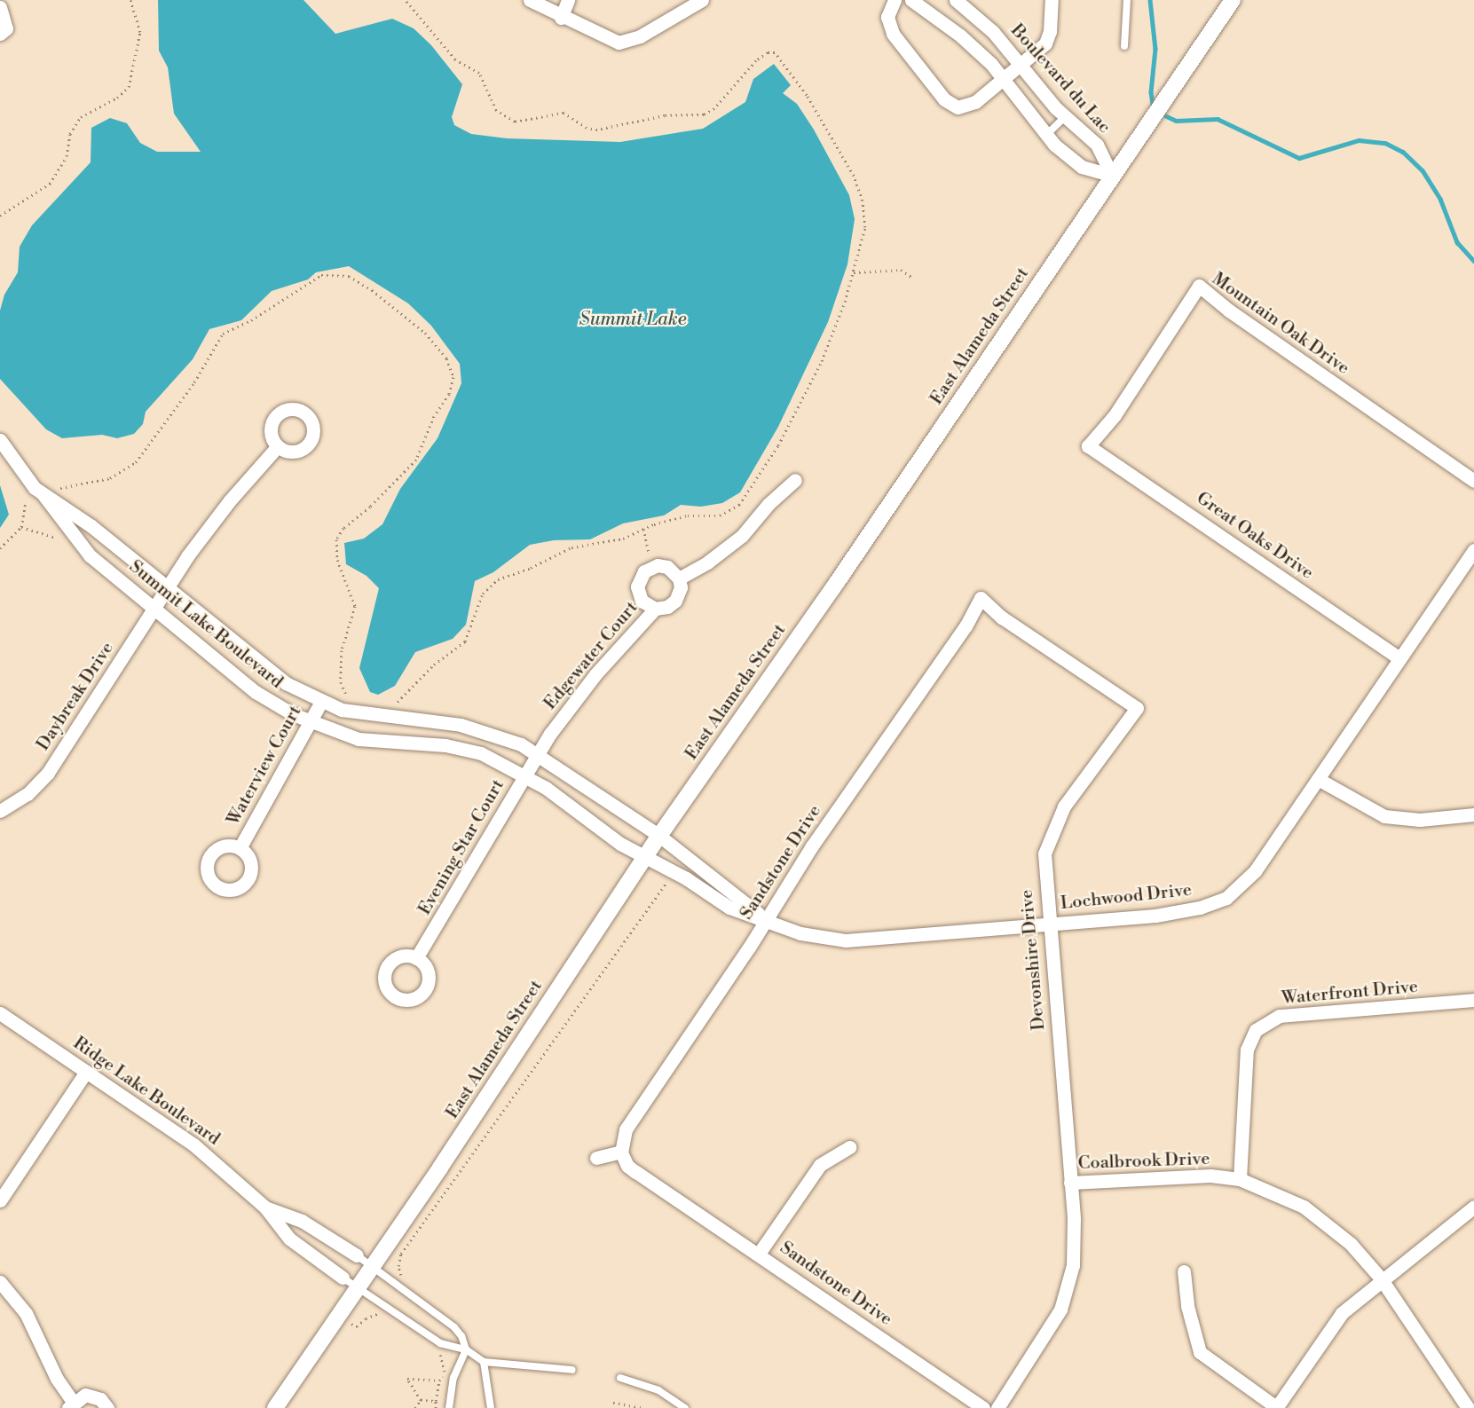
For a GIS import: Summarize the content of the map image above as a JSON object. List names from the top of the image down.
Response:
{
  "streets": {
    "street": [
      "Boulevard du Lac",
      "Mountain Oak Drive",
      "East Alameda Street",
      "Great Oaks Drive",
      "Summit Lake Boulevard",
      "Edgewater Court",
      "Daybreak Drive",
      "Waterview Court",
      "Evening Star Court",
      "Sandstone Drive",
      "Lochwood Drive",
      "Devonshire Drive",
      "Waterfront Drive",
      "Ridge Lake Boulevard",
      "Coalbrook Drive"
    ]
  },
  "crossings": [
    ["Boulevard du Lac", "East Alameda Street"],
    ["Mountain Oak Drive", "Great Oaks Drive"],
    ["East Alameda Street", "Summit Lake Boulevard"],
    ["Great Oaks Drive", "Lochwood Drive"],
    ["Summit Lake Boulevard", "Edgewater Court"],
    ["Summit Lake Boulevard", "Daybreak Drive"],
    ["Summit Lake Boulevard", "Waterview Court"],
    ["Summit Lake Boulevard", "Evening Star Court"],
    ["Summit Lake Boulevard", "Lochwood Drive"],
    ["Edgewater Court", "Evening Star Court"],
    ["Sandstone Drive", "Lochwood Drive"],
    ["Sandstone Drive", "Devonshire Drive"],
    ["Lochwood Drive", "Devonshire Drive"],
    ["Devonshire Drive", "Coalbrook Drive"],
    ["Waterfront Drive", "Coalbrook Drive"]
  ],
  "water": ["Summit Lake"]
}
